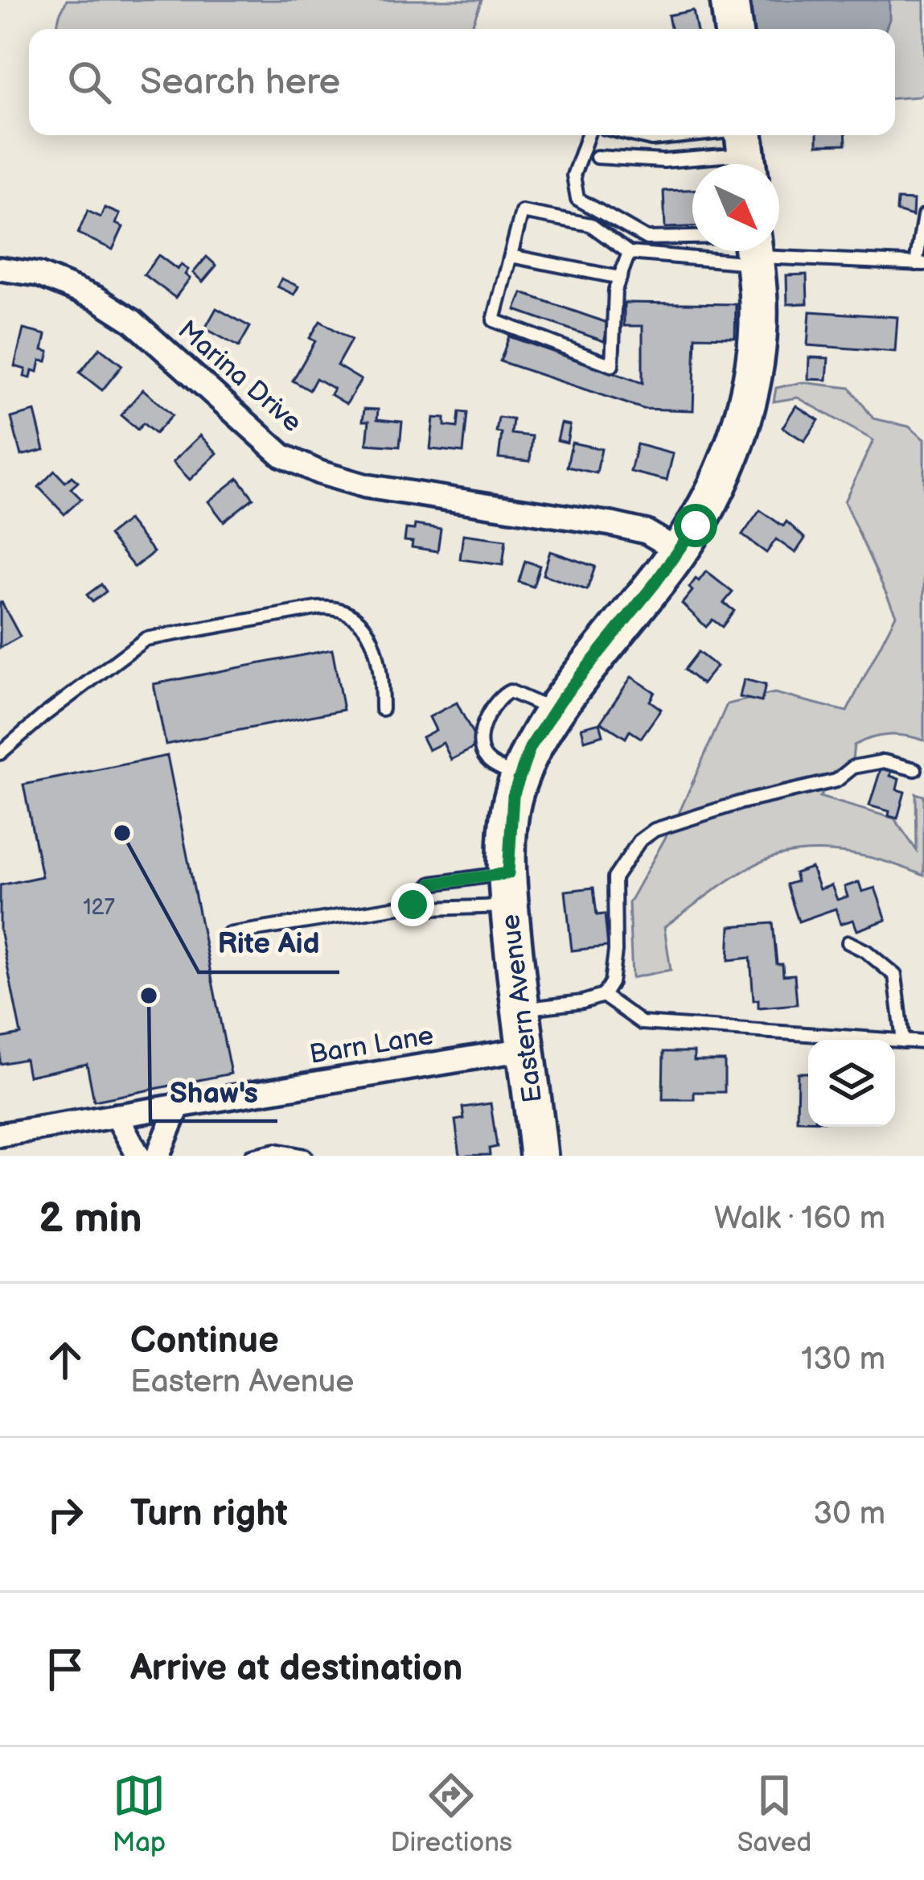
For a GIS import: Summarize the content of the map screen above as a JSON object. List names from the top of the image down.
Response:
{
  "streets": {
    "main road": ["Eastern Avenue"],
    "street": ["Marina Drive", "Barn Lane"]
  },
  "crossings": [
    ["Marina Drive", "Eastern Avenue"],
    ["Eastern Avenue", "Barn Lane"]
  ],
  "places": ["Rite Aid", "Shaw's"],
  "house_numbers": ["127"],
  "north": "bottom right",
  "page": {
    "search": "Search here",
    "heading": ["2 min", "Walk · 160 m"],
    "list": [
      ["Continue", "Eastern Avenue", "130 m"],
      ["Turn right", "30 m"],
      "Arrive at destination"
    ],
    "nav": ["Map", "Directions", "Saved"]
  }
}
